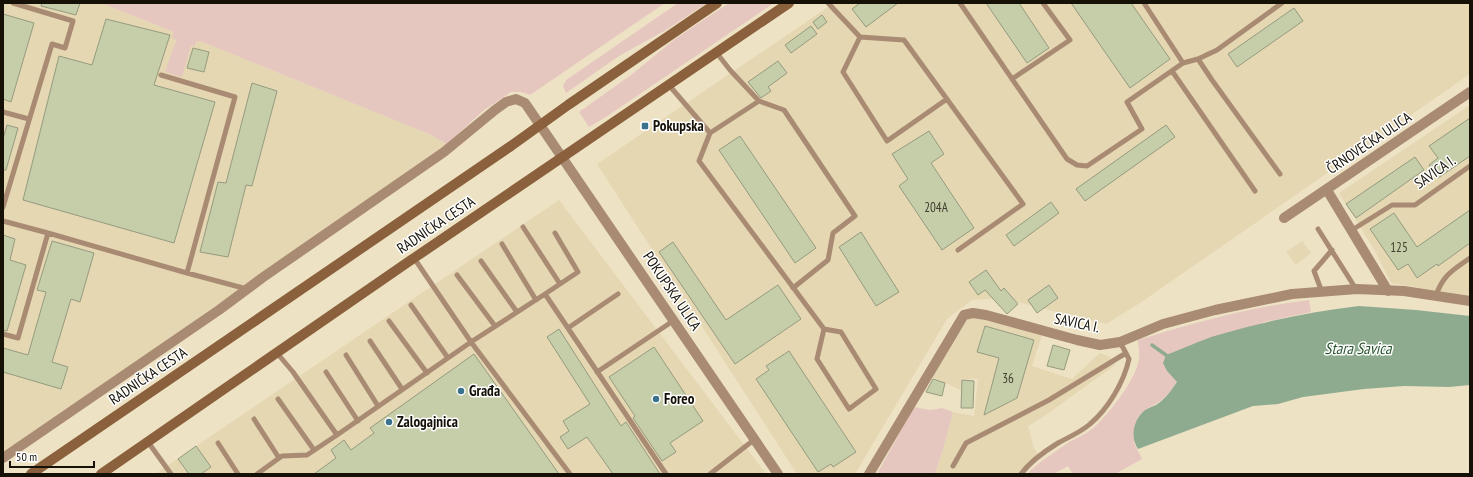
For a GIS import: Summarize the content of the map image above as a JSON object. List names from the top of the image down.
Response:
{
  "streets": {
    "main road": ["RADNIČKA CESTA"],
    "street": ["ČRNOVEČKA ULICA", "SAVICA I.", "POKUPSKA ULICA"]
  },
  "crossings": [
    ["RADNIČKA CESTA", "POKUPSKA ULICA"]
  ],
  "water": ["Stara Savica"],
  "places": {
    "transit": ["Pokupska"],
    "other": ["Građa", "Foreo", "Zalogajnica"]
  },
  "house_numbers": ["204A", "125", "36"],
  "scale_bar": "50 m"
}
